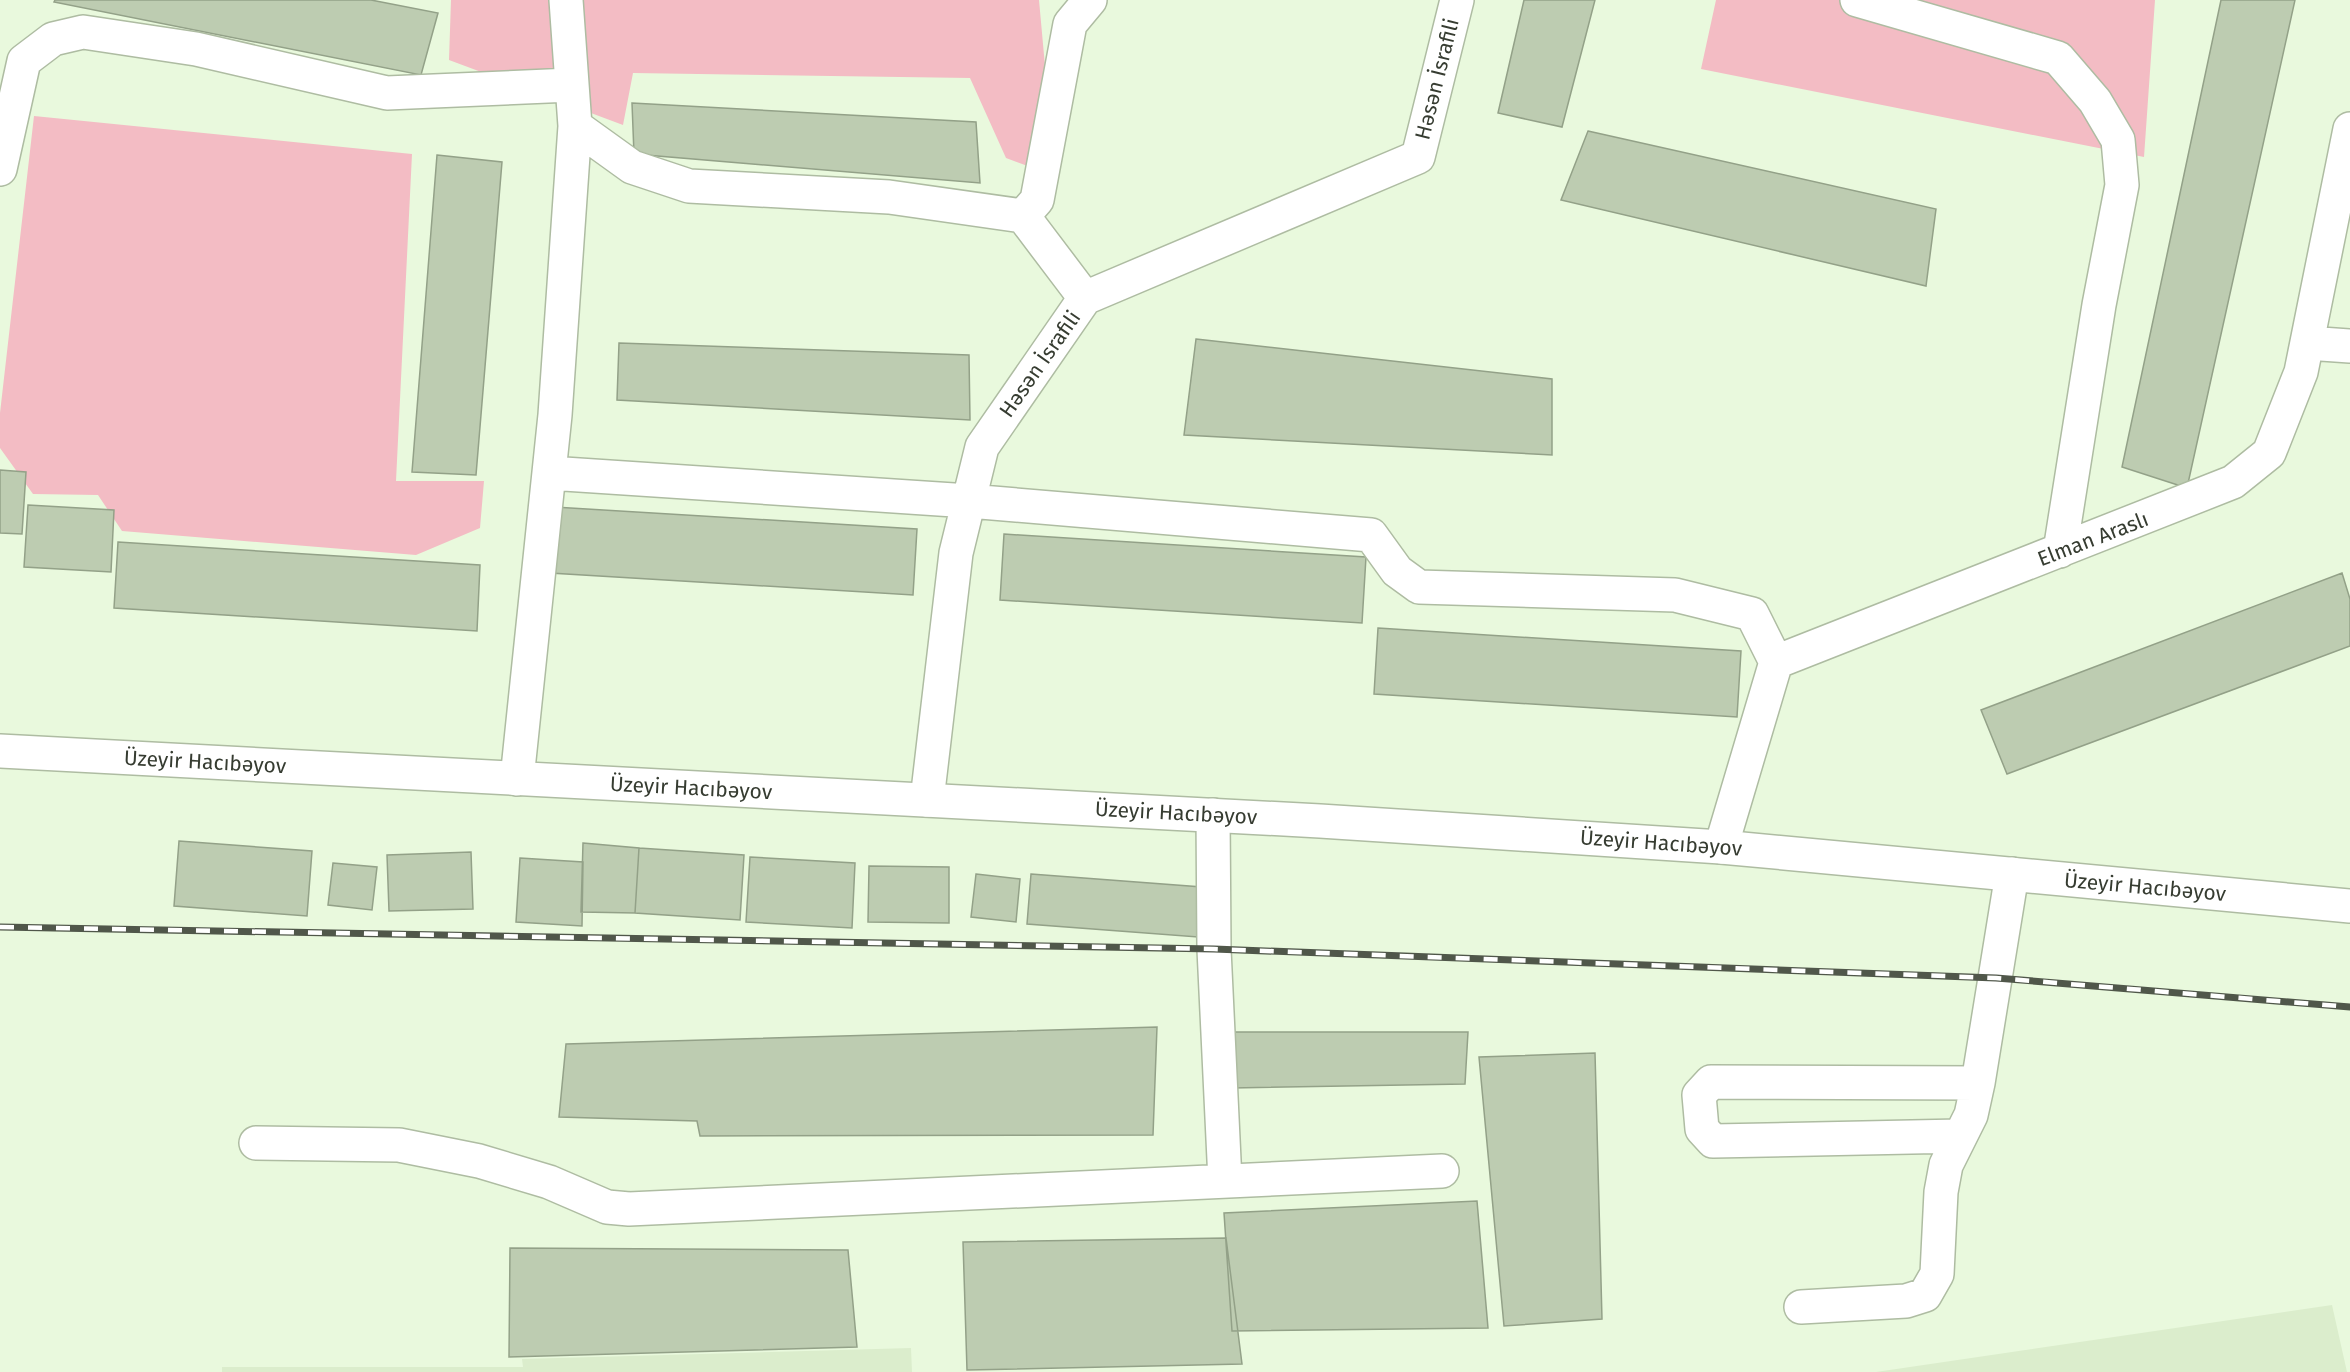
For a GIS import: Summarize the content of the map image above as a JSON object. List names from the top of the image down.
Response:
{
  "streets": {
    "main road": ["Həsən İsrafili", "Elman Araslı", "Üzeyir Hacıbəyov"]
  },
  "crossings": [
    ["Həsən İsrafili", "Üzeyir Hacıbəyov"]
  ]
}
